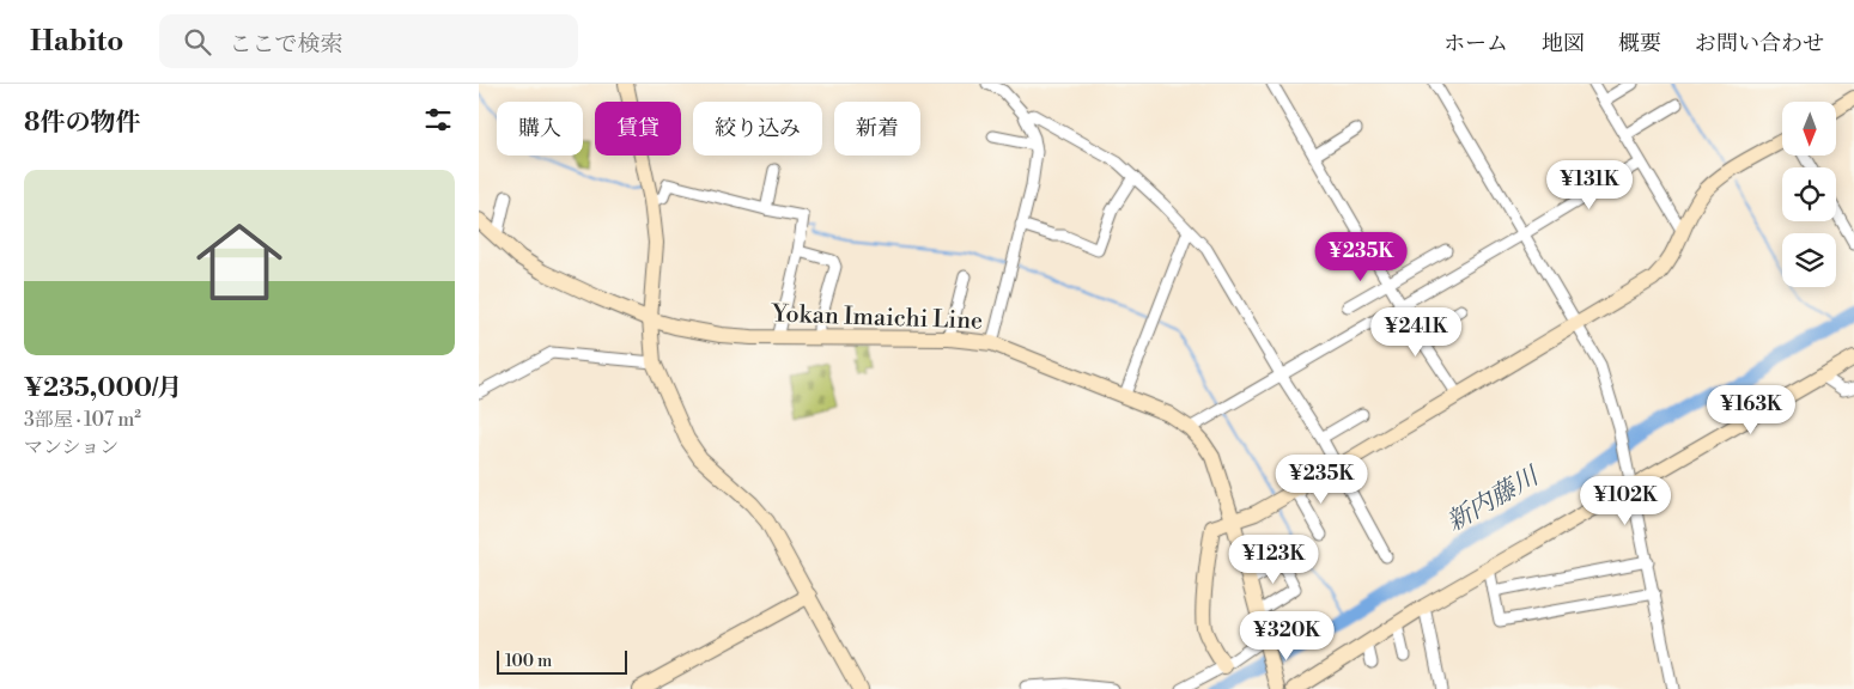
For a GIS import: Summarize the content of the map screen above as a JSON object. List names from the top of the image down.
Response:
{
  "streets": {
    "street": ["Yokan Imaichi Line"]
  },
  "water": ["新内藤川"],
  "scale_bar": "100 m",
  "north": "bottom",
  "page": {
    "header": "Habito",
    "search": "ここで検索",
    "nav": [
      "ホーム",
      "地図",
      "概要",
      "お問い合わせ"
    ],
    "heading": "8件の物件",
    "chip": [
      "購入",
      "賃貸",
      "絞り込み",
      "新着"
    ],
    "list": [
      {
        "name": "¥235,000/月",
        "note": "3部屋 · 107 m² · マンション"
      }
    ],
    "price": [
      "¥131K",
      "¥235K",
      "¥241K",
      "¥163K",
      "¥235K",
      "¥102K",
      "¥123K",
      "¥320K"
    ],
    "scale": "100 m"
  }
}
